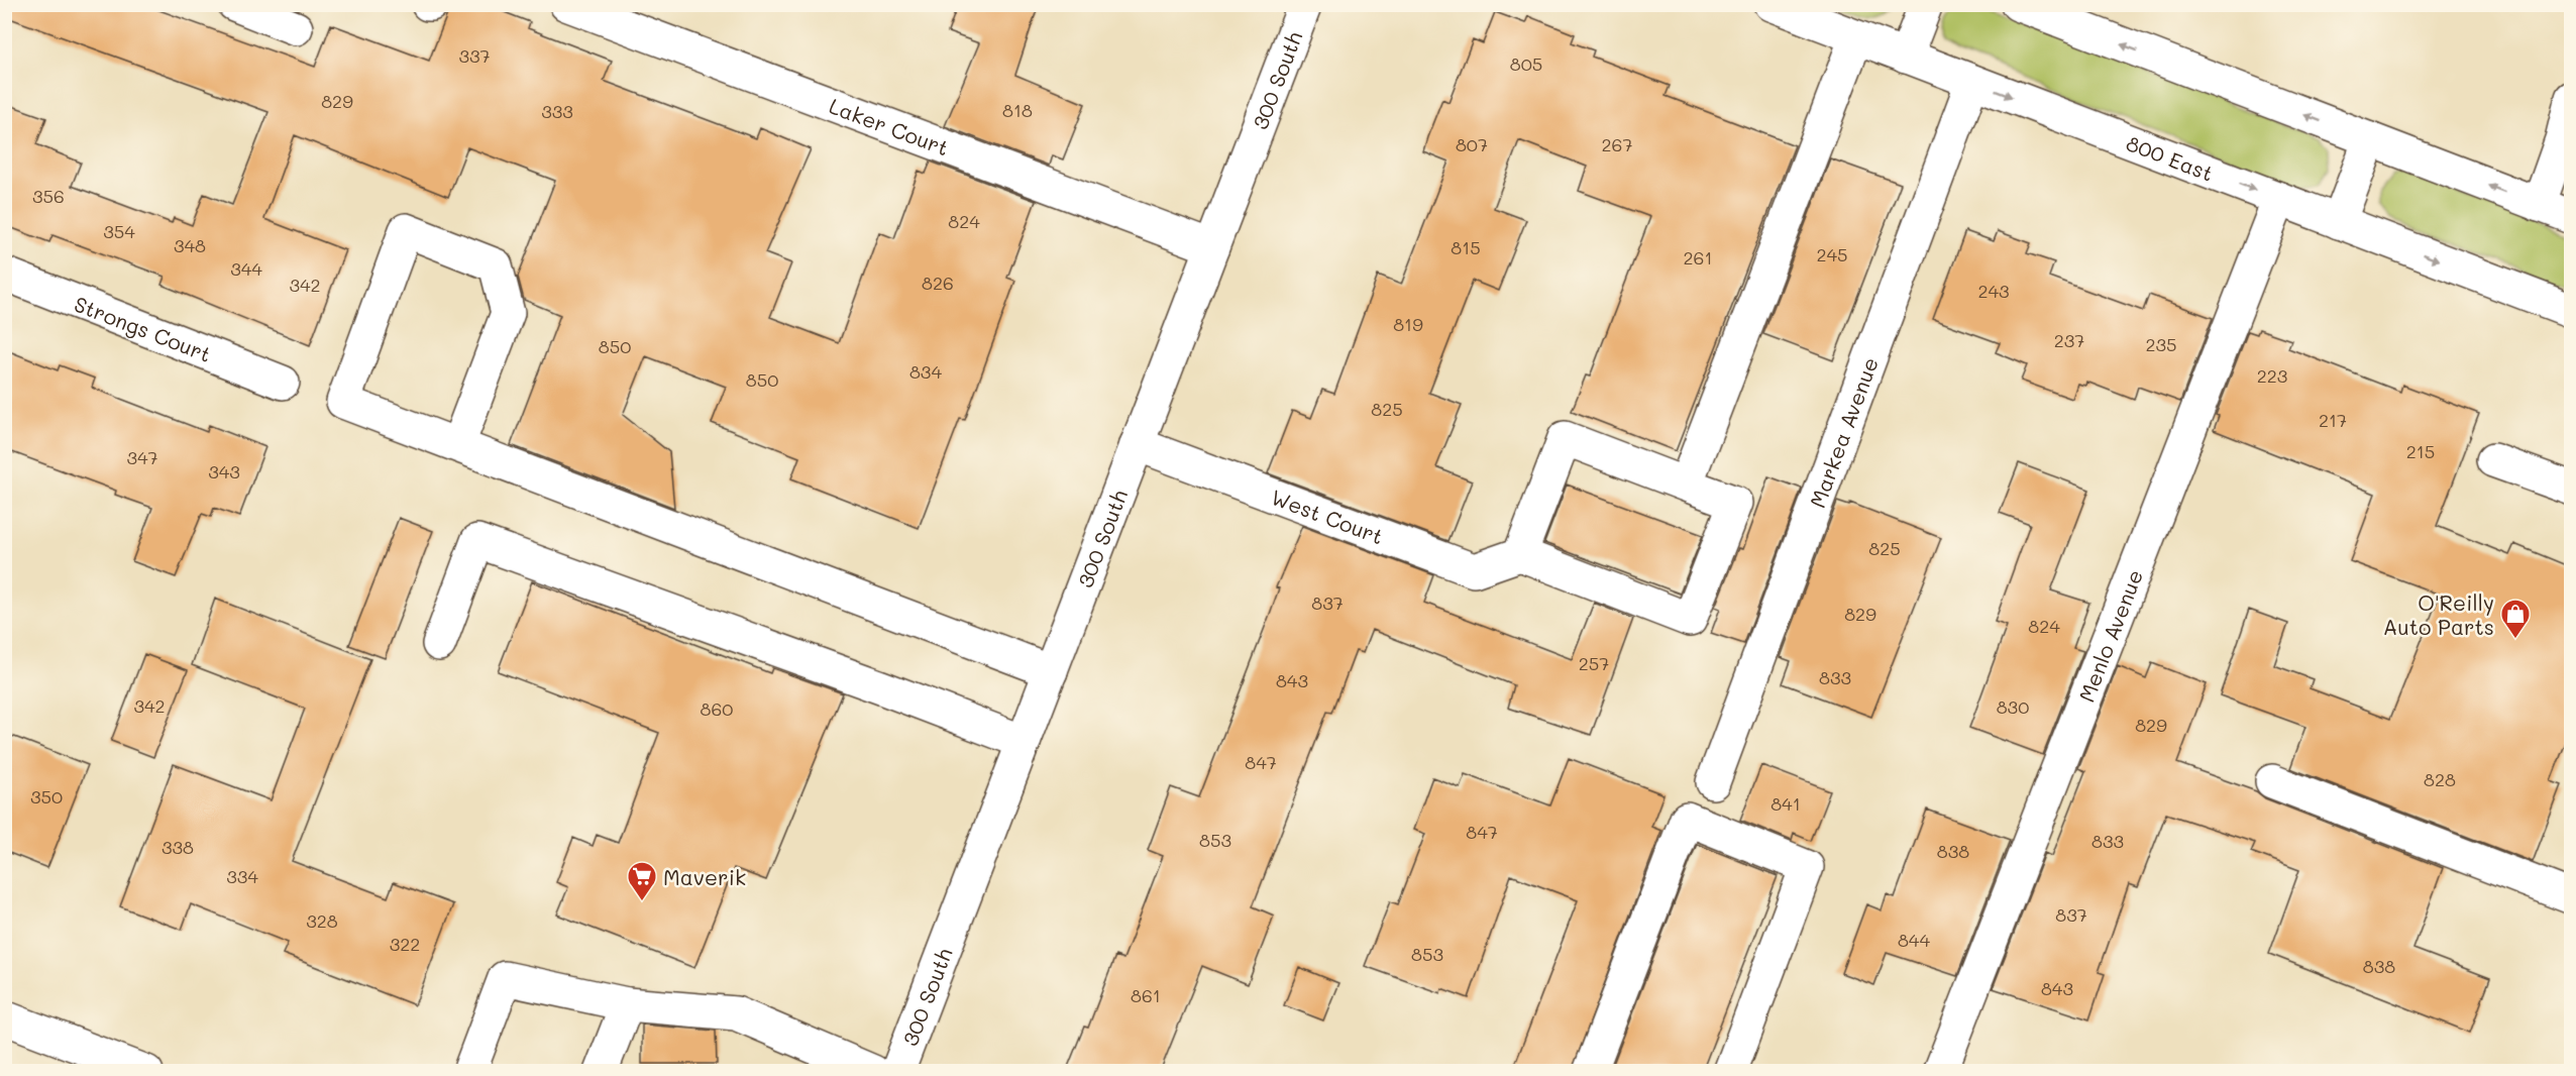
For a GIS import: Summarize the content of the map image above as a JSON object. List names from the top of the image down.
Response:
{
  "streets": {
    "street": [
      "300 South",
      "Laker Court",
      "800 East",
      "Strongs Court",
      "Markea Avenue",
      "West Court",
      "Menlo Avenue"
    ]
  },
  "crossings": [
    ["300 South", "Laker Court"],
    ["300 South", "West Court"],
    ["800 East", "Markea Avenue"],
    ["800 East", "Menlo Avenue"]
  ],
  "places": {
    "shop": ["O'Reilly Auto Parts"],
    "supermarket": ["Maverik"]
  },
  "house_numbers": [
    "337",
    "805",
    "829",
    "818",
    "333",
    "807",
    "267",
    "356",
    "824",
    "354",
    "348",
    "815",
    "245",
    "261",
    "344",
    "826",
    "342",
    "243",
    "819",
    "237",
    "235",
    "850",
    "834",
    "223",
    "850",
    "825",
    "217",
    "215",
    "347",
    "343",
    "825",
    "837",
    "829",
    "824",
    "257",
    "833",
    "843",
    "342",
    "830",
    "860",
    "829",
    "847",
    "828",
    "350",
    "841",
    "847",
    "853",
    "833",
    "338",
    "838",
    "334",
    "837",
    "328",
    "844",
    "322",
    "853",
    "838",
    "843",
    "861"
  ]
}
